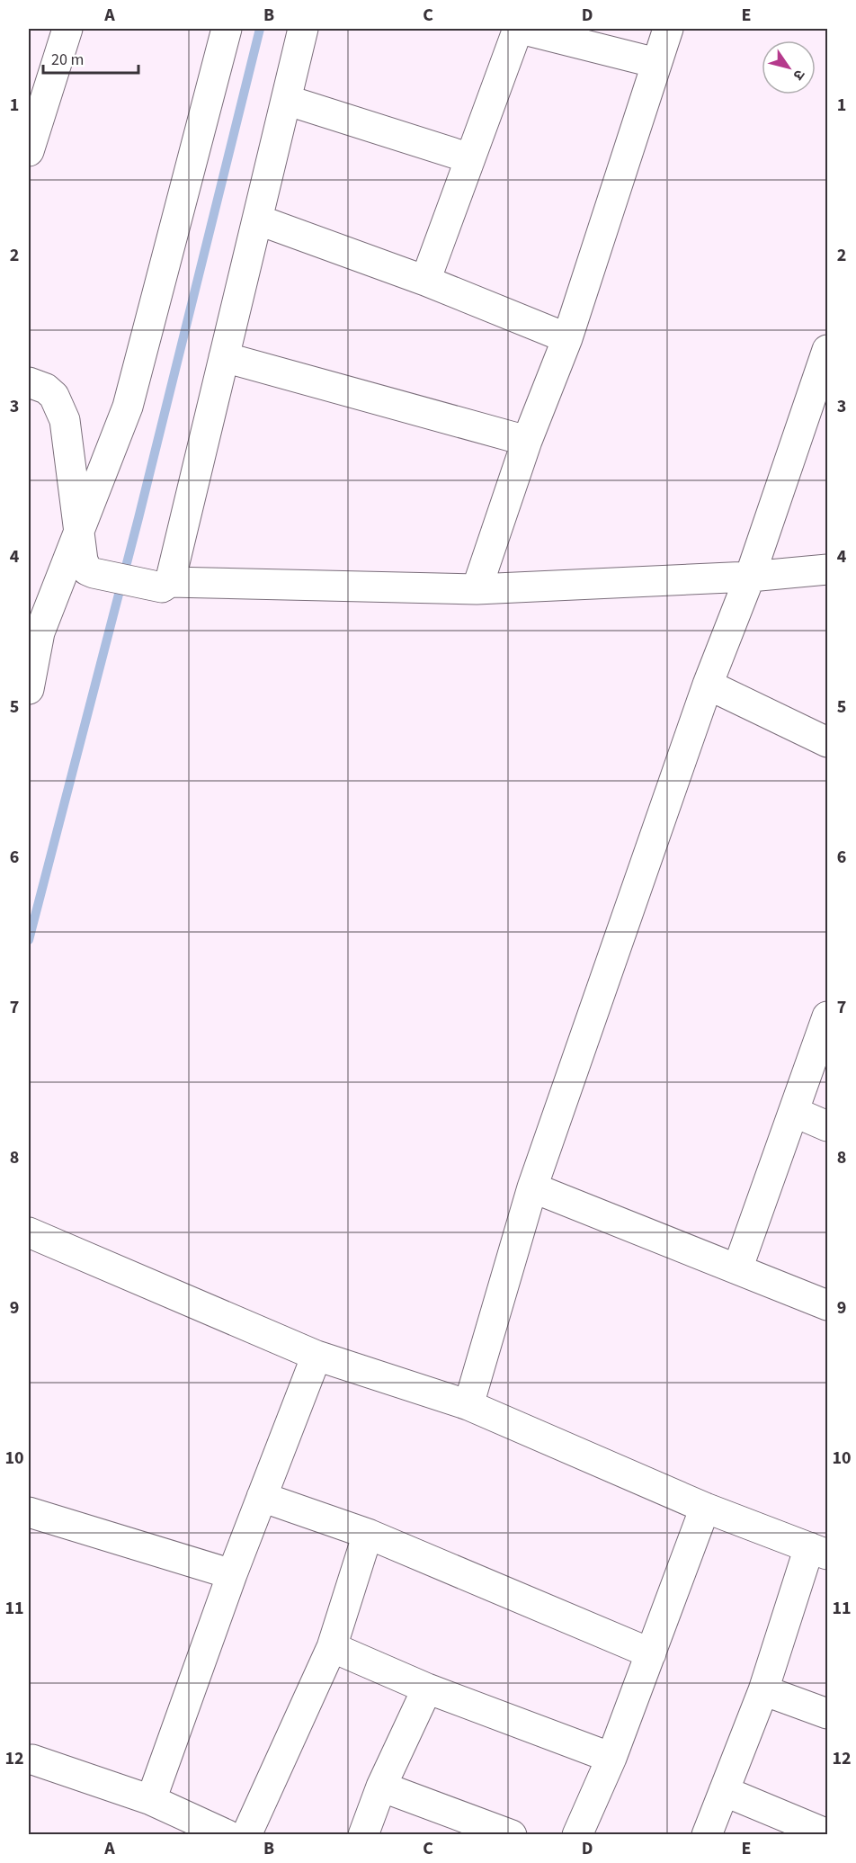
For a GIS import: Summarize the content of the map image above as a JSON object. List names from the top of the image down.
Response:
{
  "scale_bar": "20 m",
  "north": "bottom right",
  "grid": {
    "columns": [
      "A",
      "B",
      "C",
      "D",
      "E"
    ],
    "rows": [
      "1",
      "2",
      "3",
      "4",
      "5",
      "6",
      "7",
      "8",
      "9",
      "10",
      "11",
      "12"
    ]
  }
}
